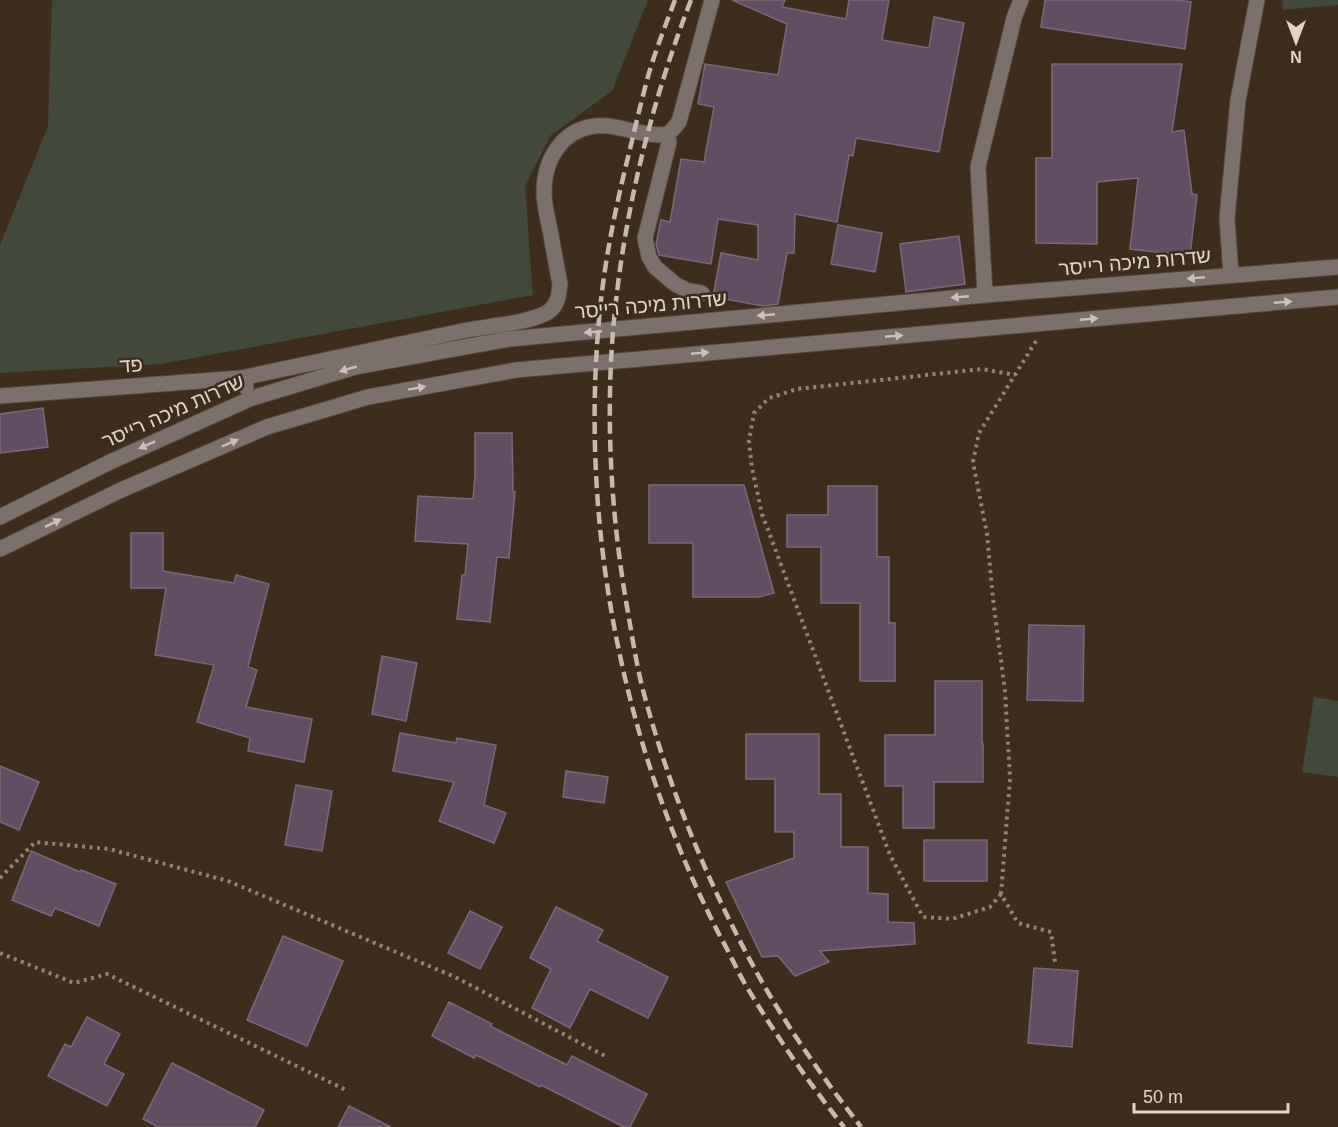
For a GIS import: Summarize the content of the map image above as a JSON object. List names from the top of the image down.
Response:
{
  "streets": {
    "street": ["שדרות מיכה רייסר", "פד"]
  },
  "scale_bar": "50 m",
  "north": "bottom"
}
